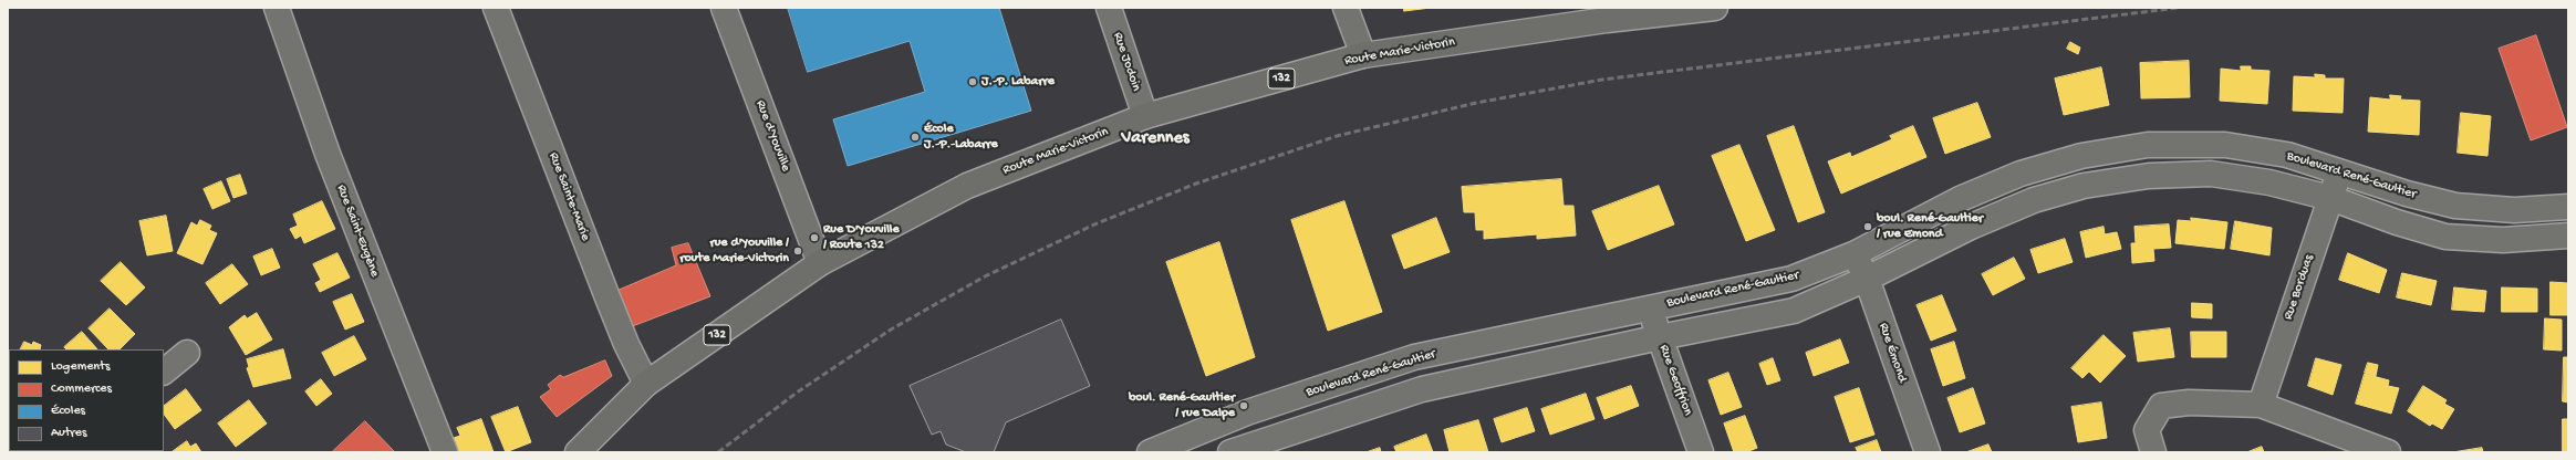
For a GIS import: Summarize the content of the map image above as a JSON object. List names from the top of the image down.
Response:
{
  "streets": {
    "main road": ["Route Marie-Victorin", "132"],
    "street": [
      "Rue Jodoin",
      "Rue d'Youville",
      "Boulevard René-Gaultier",
      "Rue Sainte-Marie",
      "Rue Saint-Eugène",
      "Rue Borduas",
      "Rue Émond",
      "Rue Geoffrion"
    ]
  },
  "crossings": [
    ["Route Marie-Victorin", "Rue Jodoin"],
    ["Route Marie-Victorin", "Rue d'Youville"],
    ["Route Marie-Victorin", "Rue Sainte-Marie"],
    ["Boulevard René-Gaultier", "Rue Borduas"],
    ["Boulevard René-Gaultier", "Rue Émond"],
    ["Boulevard René-Gaultier", "Rue Geoffrion"]
  ],
  "districts": ["Varennes"],
  "places": [
    "J.-P. Labarre",
    "École J.-P.-Labarre",
    "boul. René-Gaultier / rue Emond",
    "Rue D'Youville / Route 132",
    "rue d'Youville / route Marie-Victorin",
    "boul. René-Gaultier / rue Dalpe"
  ],
  "legend": [
    "Logements",
    "Commerces",
    "Écoles",
    "Autres"
  ]
}
